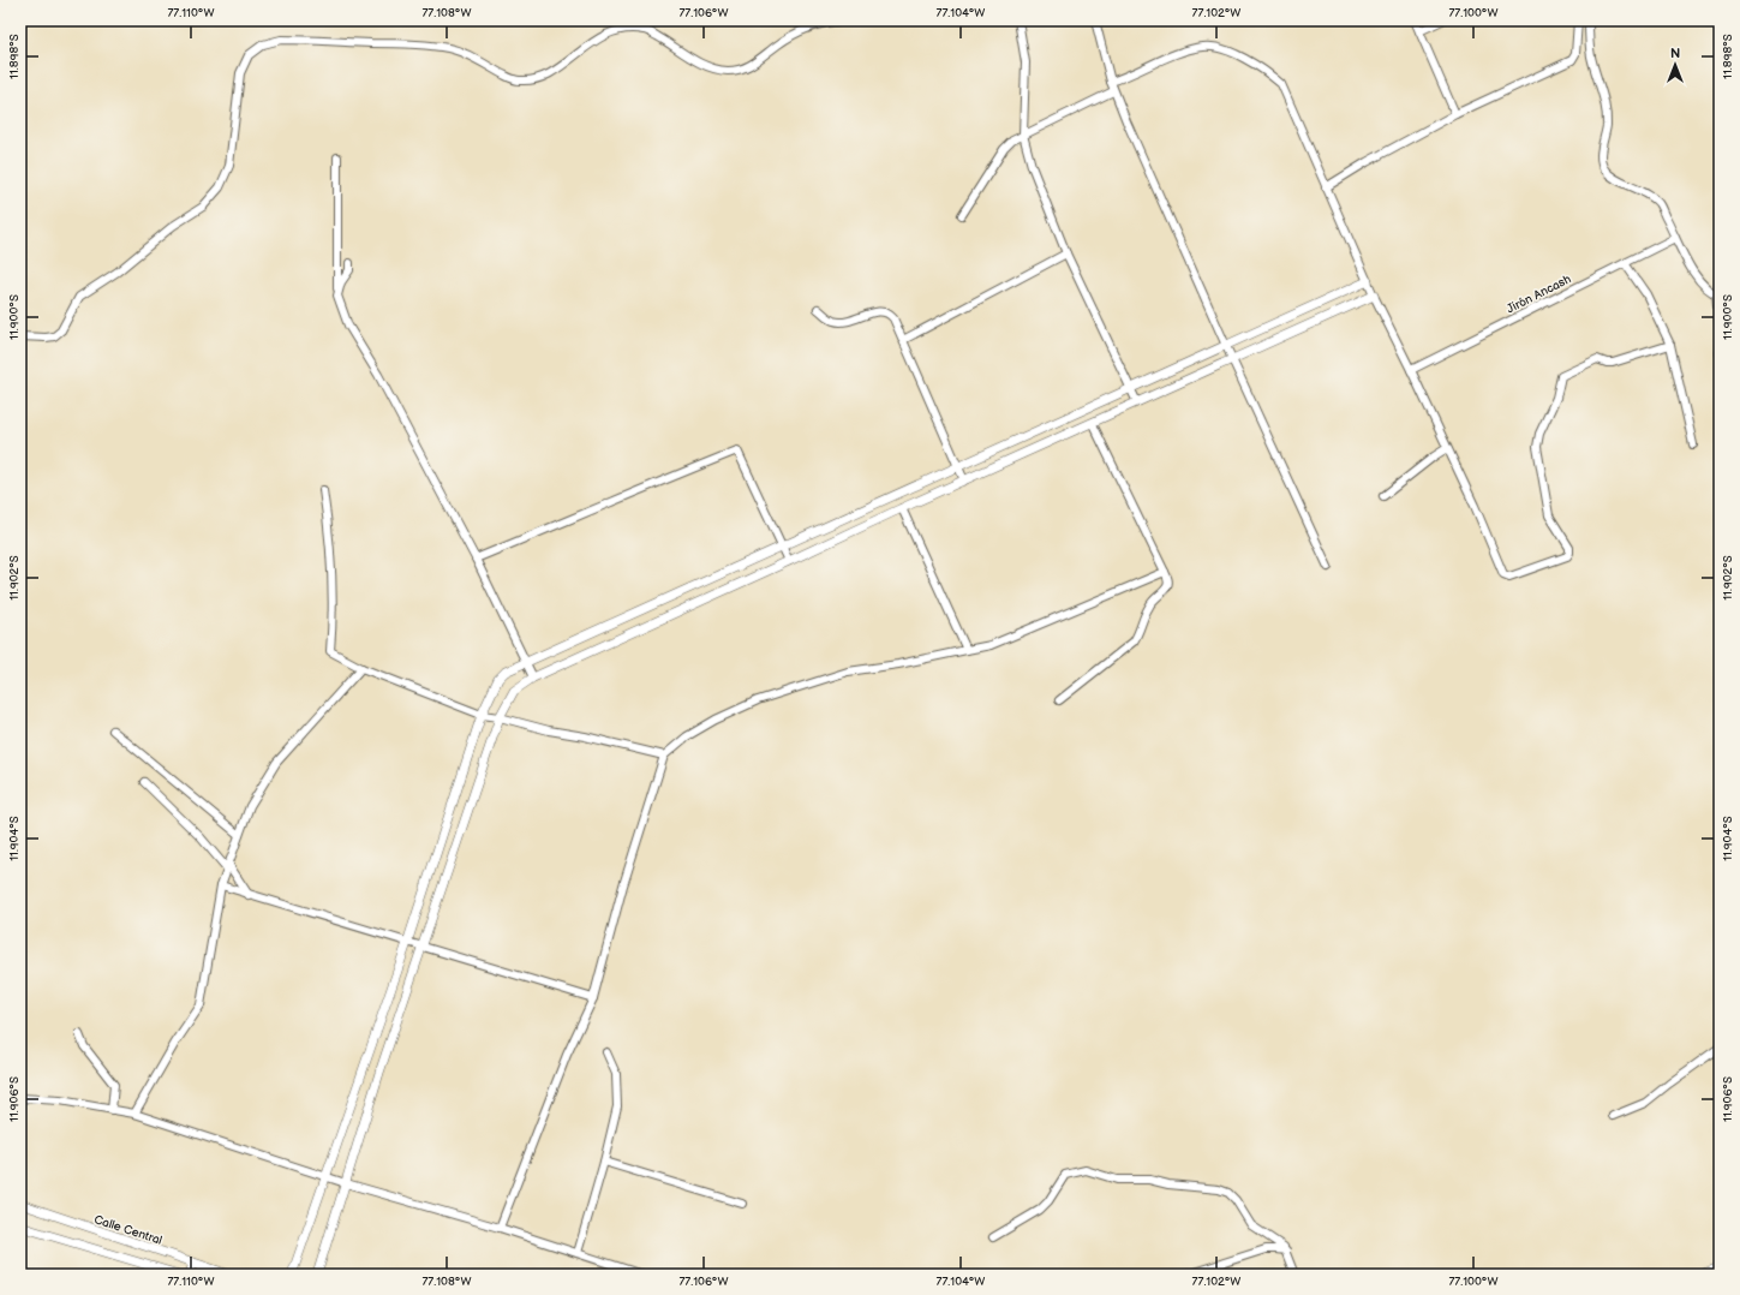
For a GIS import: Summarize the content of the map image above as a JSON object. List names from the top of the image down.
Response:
{
  "streets": {
    "street": ["Jirón Ancash", "Calle Central"]
  },
  "north": "top",
  "coordinates": [
    "77.110°W",
    "77.108°W",
    "77.106°W",
    "77.104°W",
    "77.102°W",
    "77.100°W",
    "11.898°S",
    "11.900°S",
    "11.902°S",
    "11.904°S",
    "11.906°S"
  ]
}
